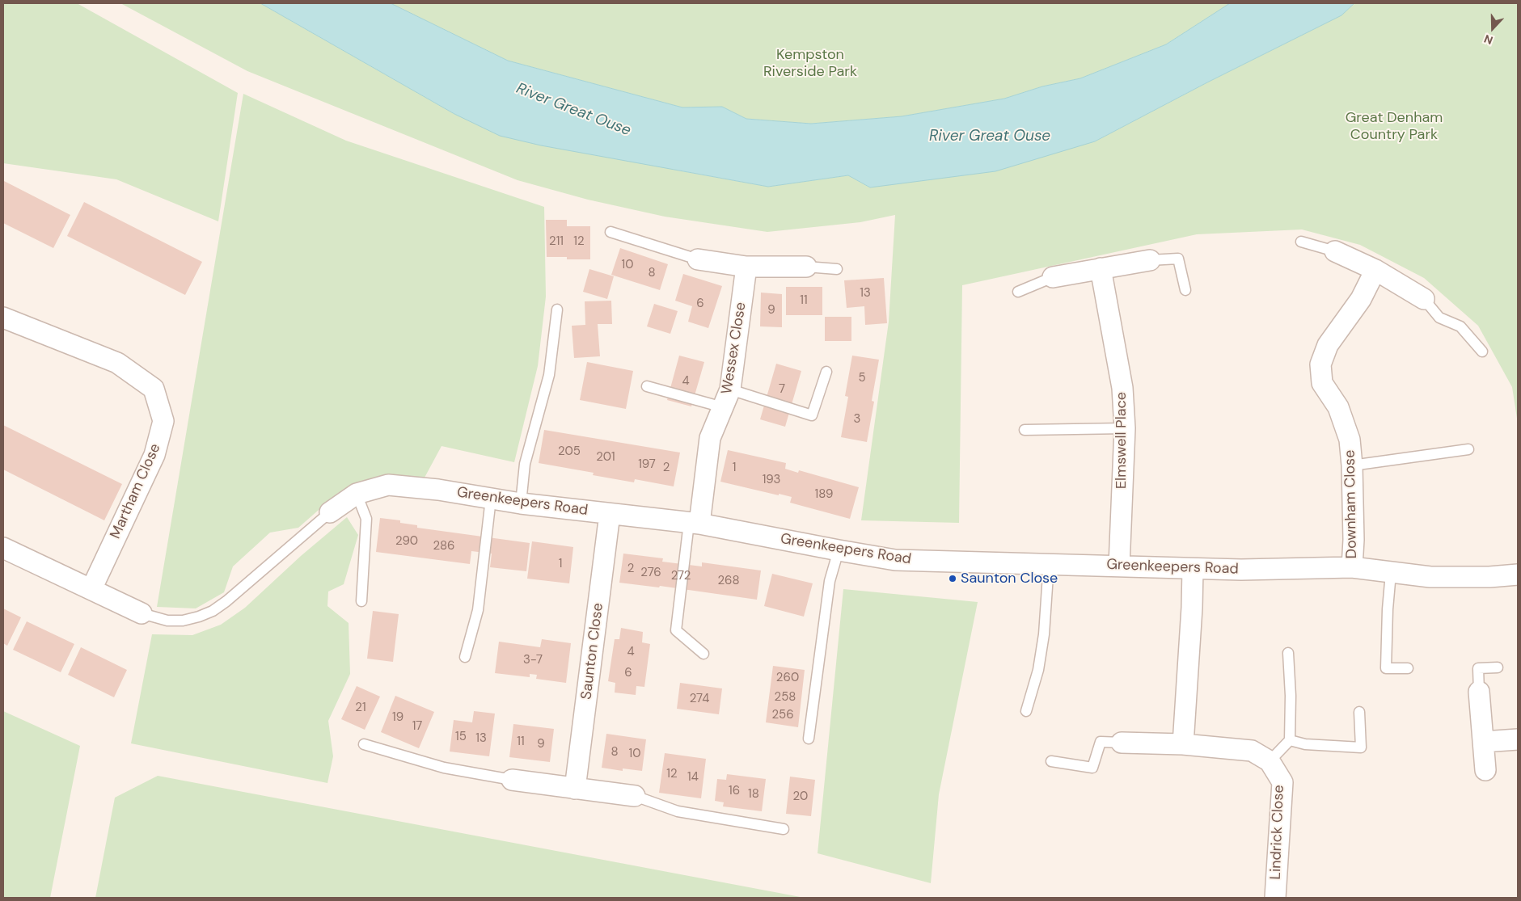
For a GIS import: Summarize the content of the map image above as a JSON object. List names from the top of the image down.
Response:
{
  "streets": {
    "street": [
      "Wessex Close",
      "Elmswell Place",
      "Martham Close",
      "Greenkeepers Road",
      "Downham Close",
      "Saunton Close",
      "Lindrick Close"
    ]
  },
  "crossings": [
    ["Wessex Close", "Greenkeepers Road"],
    ["Elmswell Place", "Greenkeepers Road"],
    ["Greenkeepers Road", "Downham Close"],
    ["Greenkeepers Road", "Saunton Close"]
  ],
  "water": ["River Great Ouse"],
  "parks": ["Kempston Riverside Park", "Great Denham Country Park"],
  "places": ["Saunton Close"],
  "house_numbers": [
    "211",
    "12",
    "10",
    "8",
    "13",
    "11",
    "6",
    "9",
    "5",
    "4",
    "7",
    "3",
    "205",
    "201",
    "197",
    "2",
    "1",
    "193",
    "189",
    "290",
    "286",
    "1",
    "2",
    "276",
    "272",
    "268",
    "4",
    "3-7",
    "6",
    "260",
    "258",
    "274",
    "21",
    "256",
    "19",
    "17",
    "15",
    "13",
    "11",
    "9",
    "8",
    "10",
    "12",
    "14",
    "16",
    "18",
    "20"
  ],
  "north": "bottom"
}
